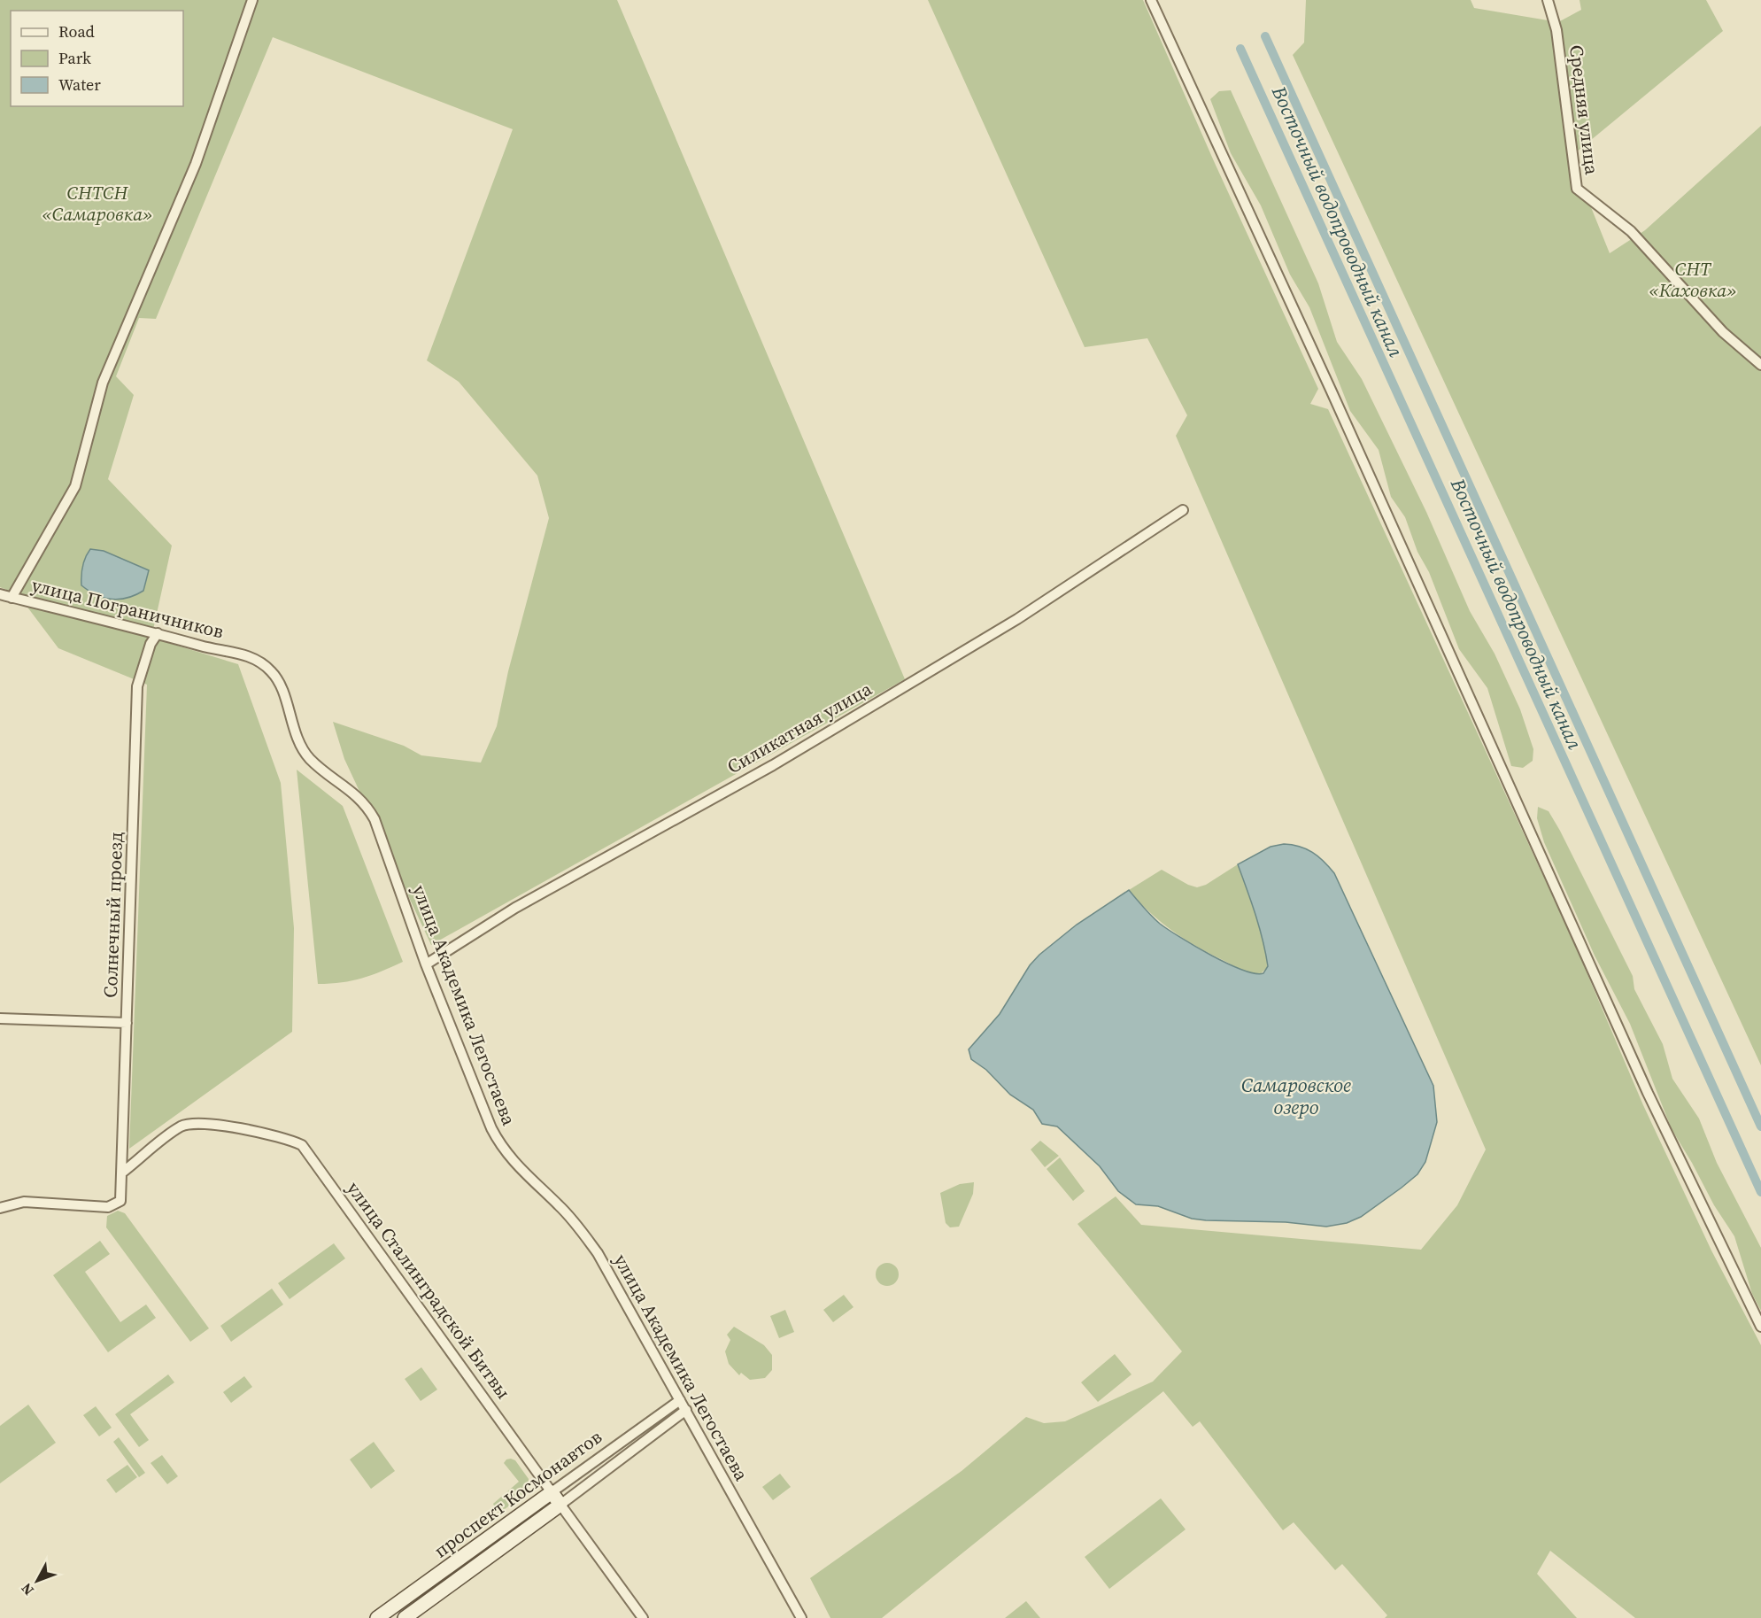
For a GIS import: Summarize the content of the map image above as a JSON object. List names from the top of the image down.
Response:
{
  "streets": {
    "street": [
      "Средняя улица",
      "улица Пограничников",
      "Силикатная улица",
      "Солнечный проезд",
      "улица Академика Легостаева",
      "улица Сталинградской Битвы",
      "проспект Космонавтов"
    ]
  },
  "crossings": [
    ["улица Пограничников", "Солнечный проезд"],
    ["улица Пограничников", "улица Академика Легостаева"],
    ["Силикатная улица", "улица Академика Легостаева"],
    ["Солнечный проезд", "улица Сталинградской Битвы"],
    ["улица Академика Легостаева", "проспект Космонавтов"],
    ["улица Сталинградской Битвы", "проспект Космонавтов"]
  ],
  "water": ["Восточный водопроводный канал", "Самаровское озеро"],
  "parks": ["СНТСН «Самаровка»", "СНТ «Каховка»"],
  "legend": ["Road", "Park", "Water"],
  "north": "bottom left"
}
